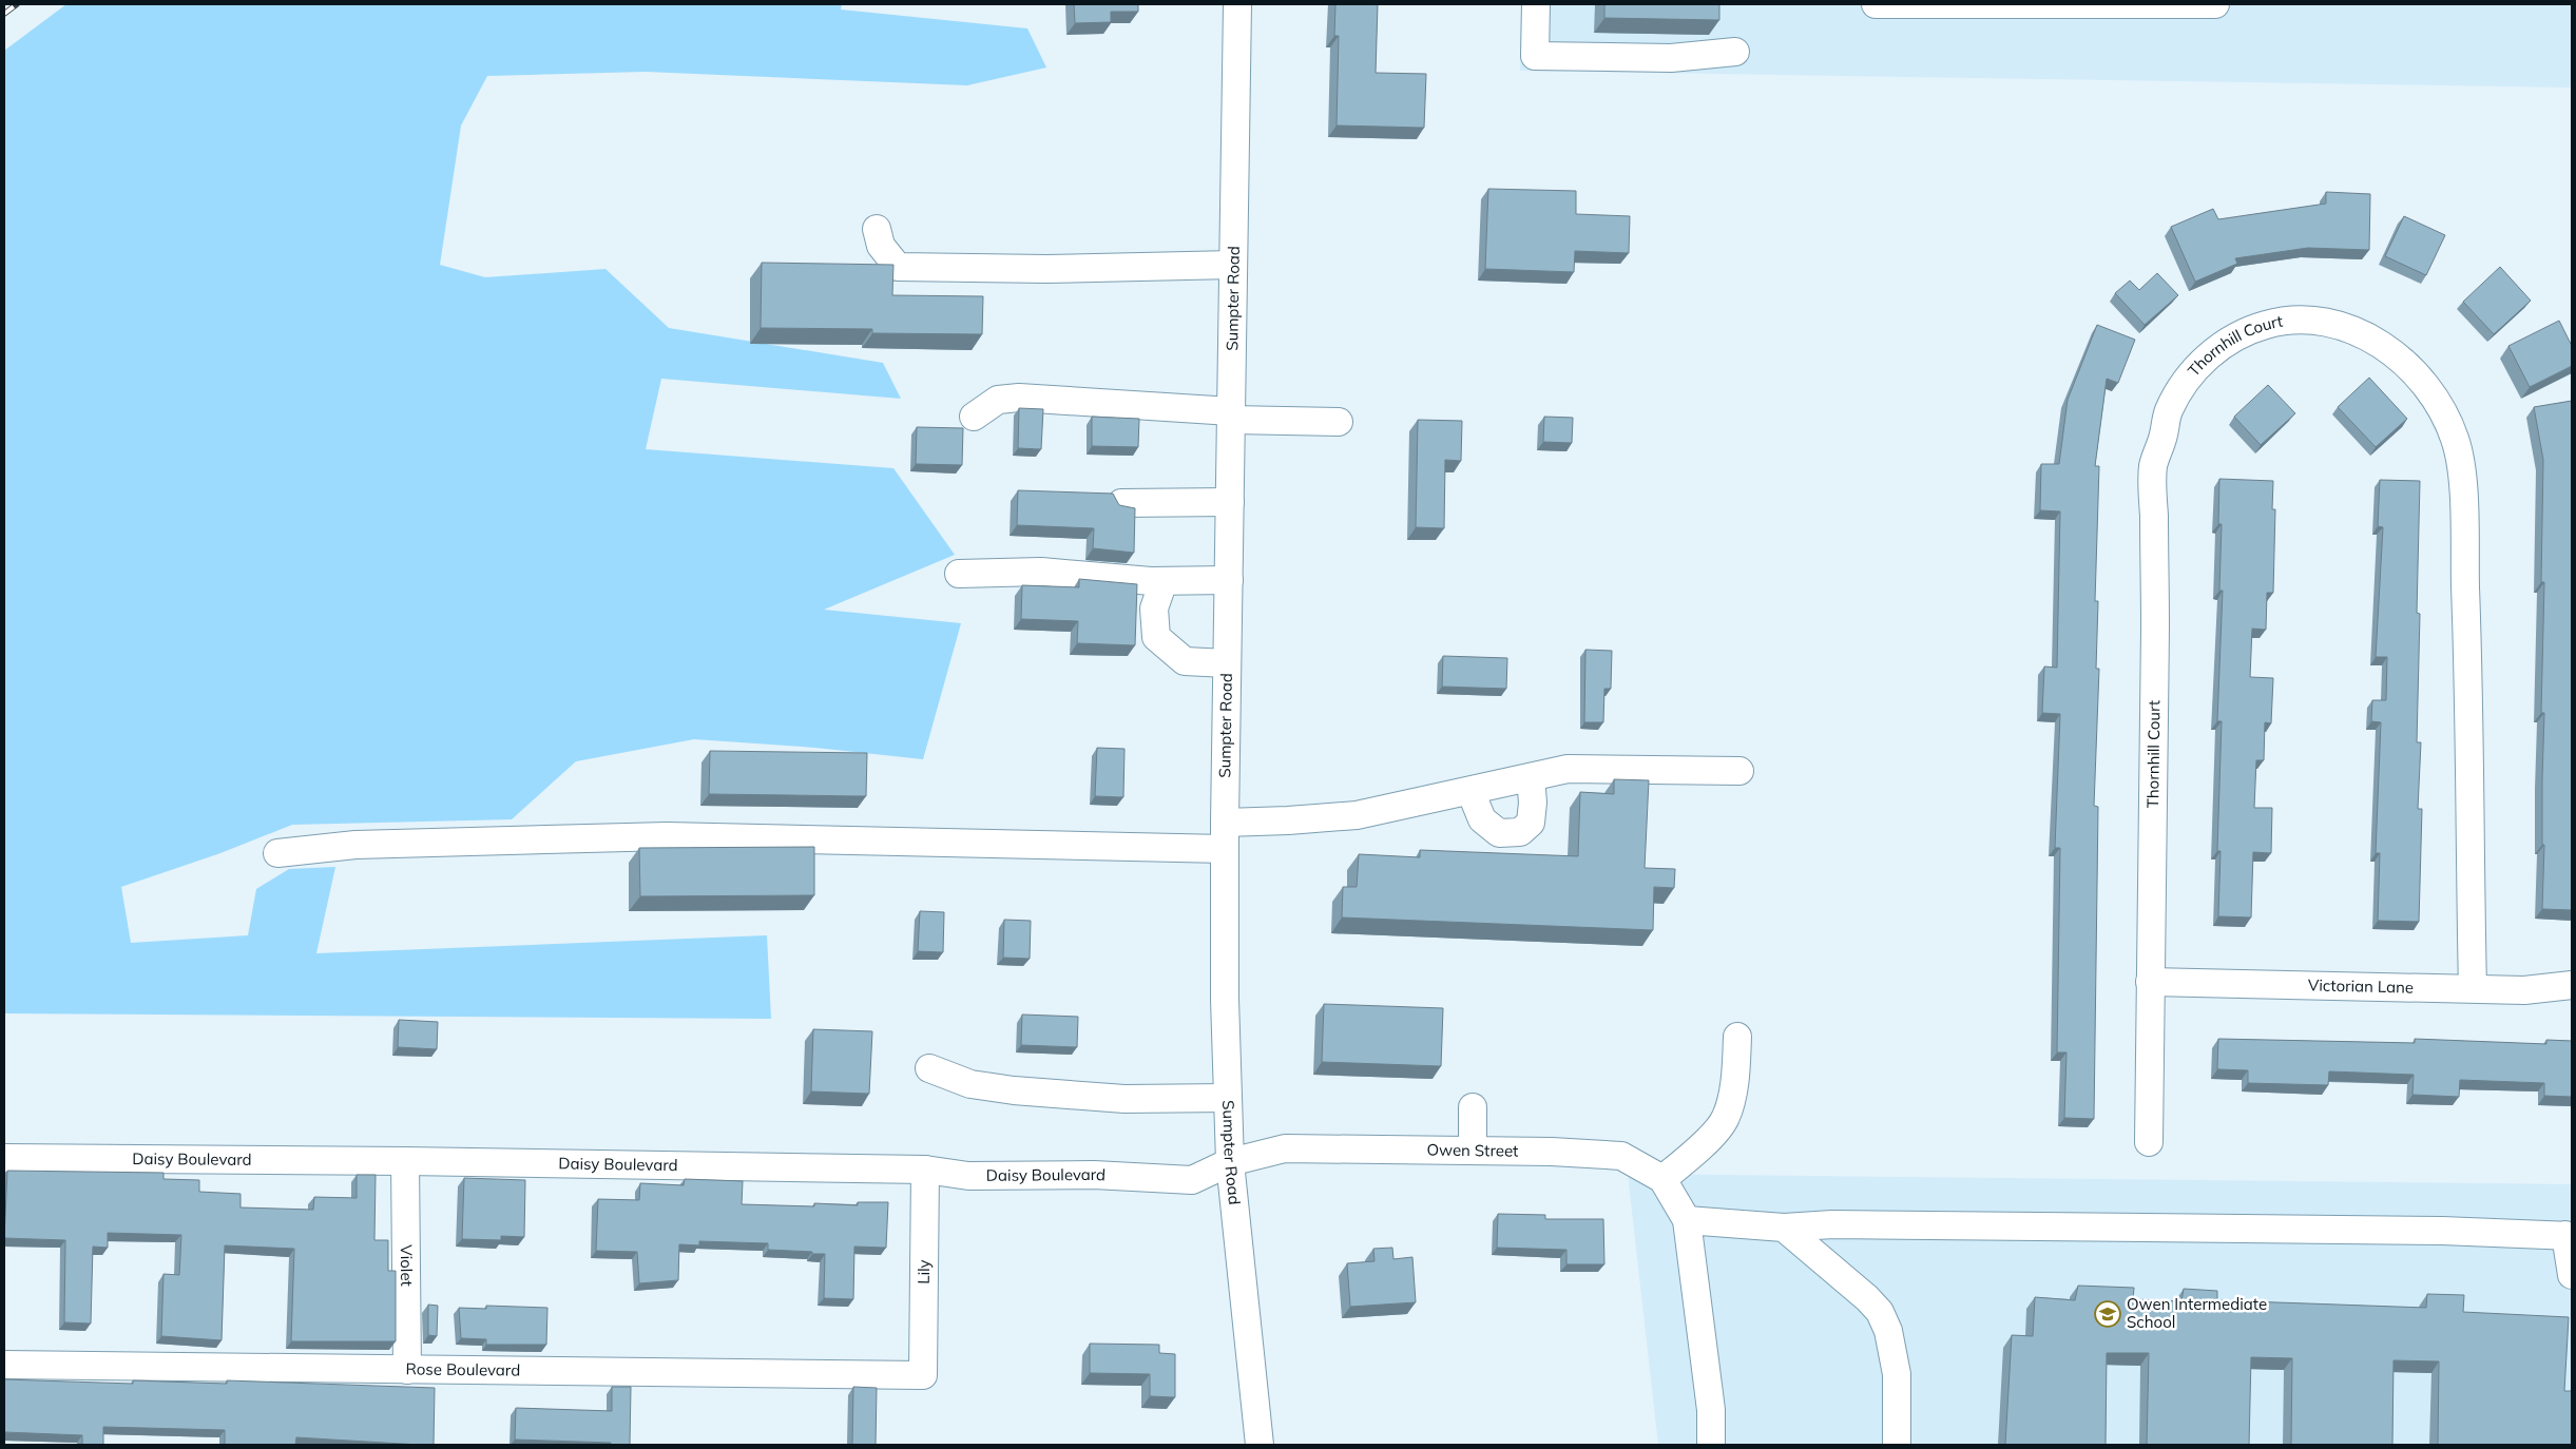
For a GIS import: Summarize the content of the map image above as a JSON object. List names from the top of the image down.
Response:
{
  "streets": {
    "street": [
      "Sumpter Road",
      "Thornhill Court",
      "Victorian Lane",
      "Owen Street",
      "Daisy Boulevard",
      "Violet",
      "Lily",
      "Rose Boulevard"
    ]
  },
  "crossings": [
    ["Sumpter Road", "Owen Street"],
    ["Sumpter Road", "Daisy Boulevard"],
    ["Thornhill Court", "Victorian Lane"],
    ["Owen Street", "Daisy Boulevard"],
    ["Daisy Boulevard", "Violet"],
    ["Daisy Boulevard", "Lily"],
    ["Violet", "Rose Boulevard"],
    ["Lily", "Rose Boulevard"]
  ],
  "places": {
    "school or university": ["Owen Intermediate School"]
  }
}
